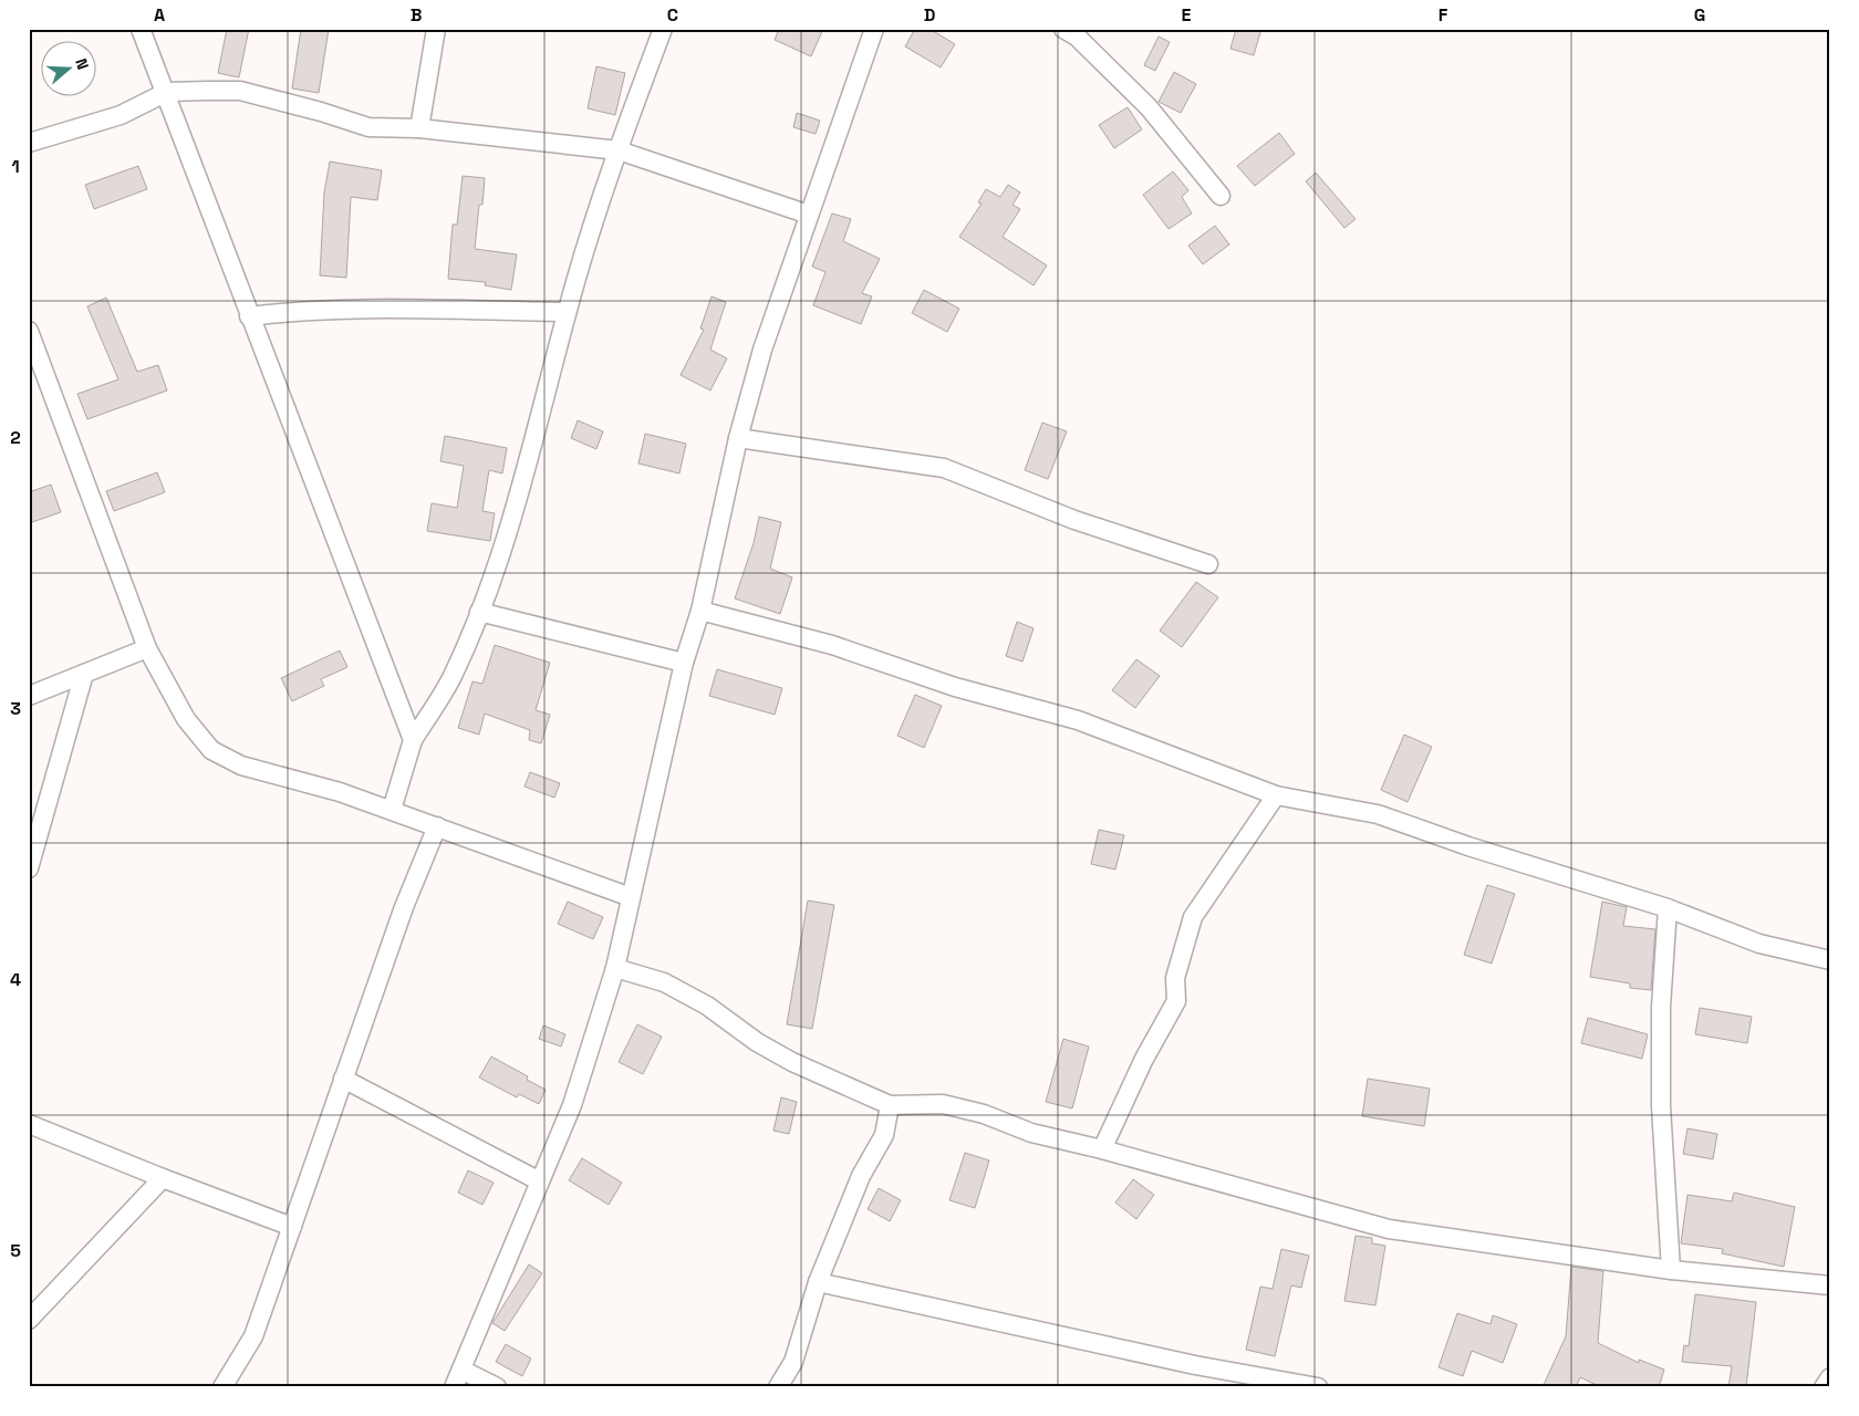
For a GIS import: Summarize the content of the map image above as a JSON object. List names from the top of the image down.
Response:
{
  "north": "right",
  "grid": {
    "columns": [
      "A",
      "B",
      "C",
      "D",
      "E",
      "F",
      "G"
    ],
    "rows": [
      "1",
      "2",
      "3",
      "4",
      "5"
    ]
  }
}
